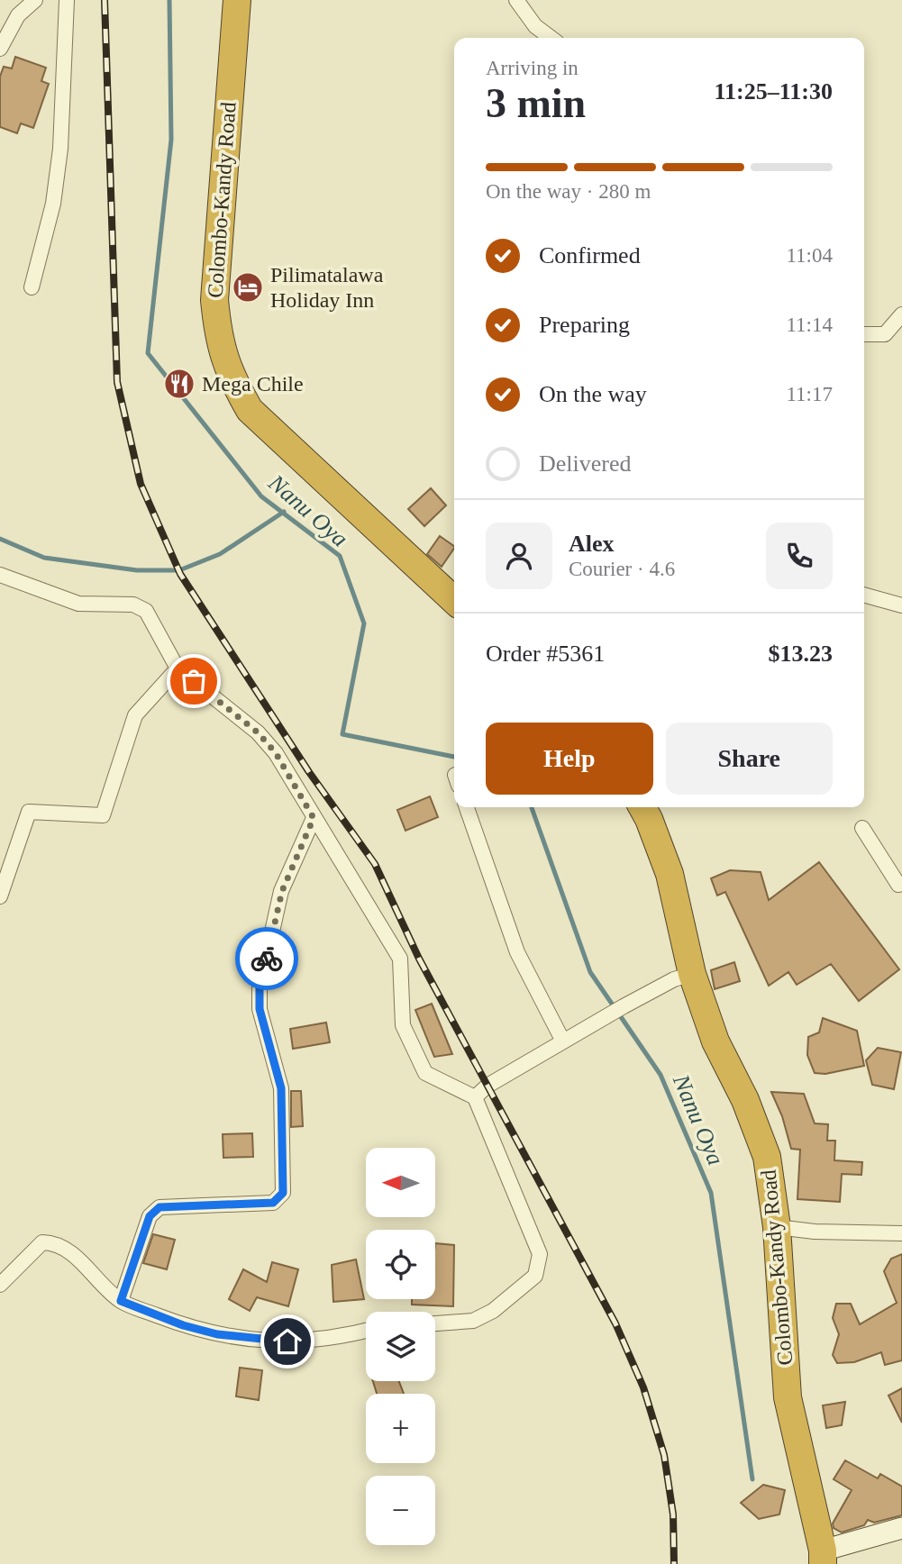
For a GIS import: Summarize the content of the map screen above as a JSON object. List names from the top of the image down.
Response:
{
  "streets": {
    "highway": ["Colombo-Kandy Road"]
  },
  "water": ["Nanu Oya"],
  "places": {
    "hotel": ["Pilimatalawa Holiday Inn"],
    "restaurant": ["Mega Chile"]
  },
  "north": "left",
  "page": {
    "heading": ["3 min", "Arriving in", "11:25–11:30"],
    "panel": [
      "Alex",
      "Courier · 4.6",
      "Order #5361",
      "$13.23"
    ],
    "bar": "On the way · 280 m",
    "list": [
      ["Confirmed", "11:04"],
      ["Preparing", "11:14"],
      ["On the way", "11:17"],
      "Delivered"
    ],
    "buttons": ["Help", "Share"],
    "map_buttons": ["+", "−"]
  }
}
